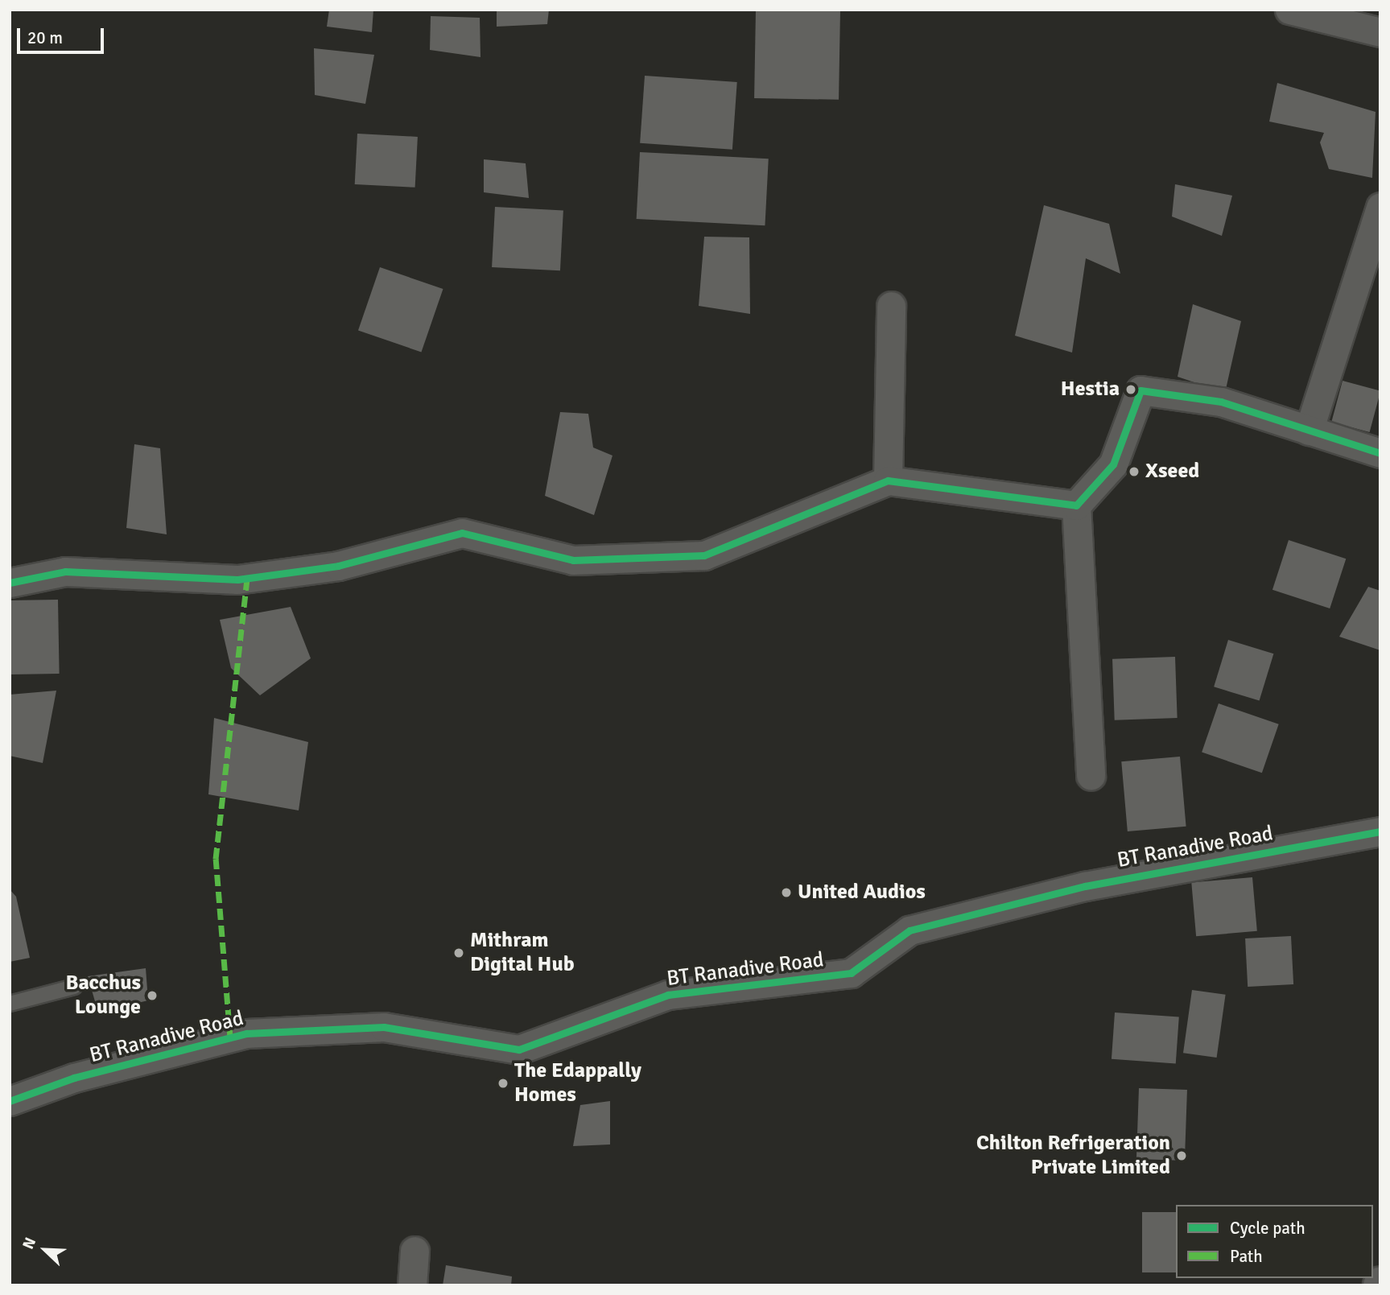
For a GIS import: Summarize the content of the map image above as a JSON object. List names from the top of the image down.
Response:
{
  "streets": {
    "street": ["BT Ranadive Road"]
  },
  "places": [
    "Hestia",
    "Xseed",
    "United Audios",
    "Mithram Digital Hub",
    "Bacchus Lounge",
    "The Edappally Homes",
    "Chilton Refrigeration Private Limited"
  ],
  "legend": ["Cycle path", "Path"],
  "scale_bar": "20 m",
  "north": "top left"
}
